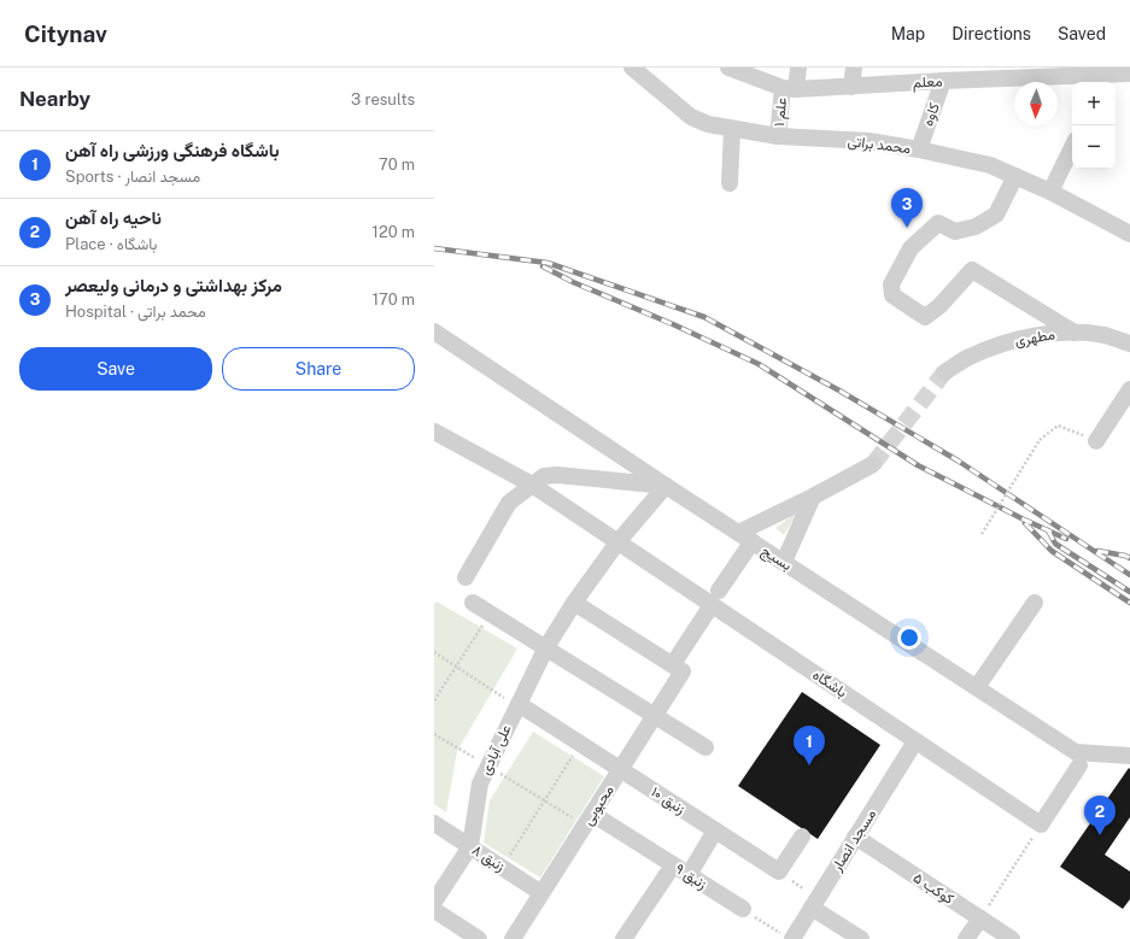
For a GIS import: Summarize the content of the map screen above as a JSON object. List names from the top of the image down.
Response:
{
  "streets": {
    "street": [
      "معلم",
      "علم ۱",
      "کاوه",
      "محمد براتی",
      "مطهری",
      "بسیج",
      "باشگاه",
      "علی آبادی",
      "زنبق ۱۰",
      "محبوبی",
      "مسجد انصار",
      "زنبق ۸",
      "زنبق ۹",
      "کوکب ۵"
    ]
  },
  "crossings": [
    ["معلم", "علم ۱"],
    ["معلم", "کاوه"],
    ["علم ۱", "محمد براتی"],
    ["کاوه", "محمد براتی"],
    ["بسیج", "علی آبادی"],
    ["بسیج", "محبوبی"],
    ["باشگاه", "علی آبادی"],
    ["باشگاه", "محبوبی"],
    ["باشگاه", "مسجد انصار"],
    ["علی آبادی", "زنبق ۱۰"],
    ["علی آبادی", "زنبق ۸"],
    ["زنبق ۱۰", "محبوبی"],
    ["محبوبی", "زنبق ۸"],
    ["محبوبی", "زنبق ۹"],
    ["مسجد انصار", "کوکب ۵"]
  ],
  "north": "bottom",
  "page": {
    "header": "Citynav",
    "nav": ["Map", "Directions", "Saved"],
    "heading": ["Nearby", "3 results"],
    "map_buttons": ["+", "−"],
    "list": [
      {
        "mark": "1",
        "name": "باشگاه فرهنگی ورزشی راه آهن",
        "note": "Sports · مسجد انصار",
        "value": "70 m"
      },
      {
        "mark": "2",
        "name": "ناحیه راه آهن",
        "note": "Place · باشگاه",
        "value": "120 m"
      },
      {
        "mark": "3",
        "name": "مرکز بهداشتی و درمانی ولیعصر",
        "note": "Hospital · محمد براتی",
        "value": "170 m"
      }
    ],
    "pins": ["3", "1", "2"],
    "buttons": ["Save", "Share"]
  }
}
